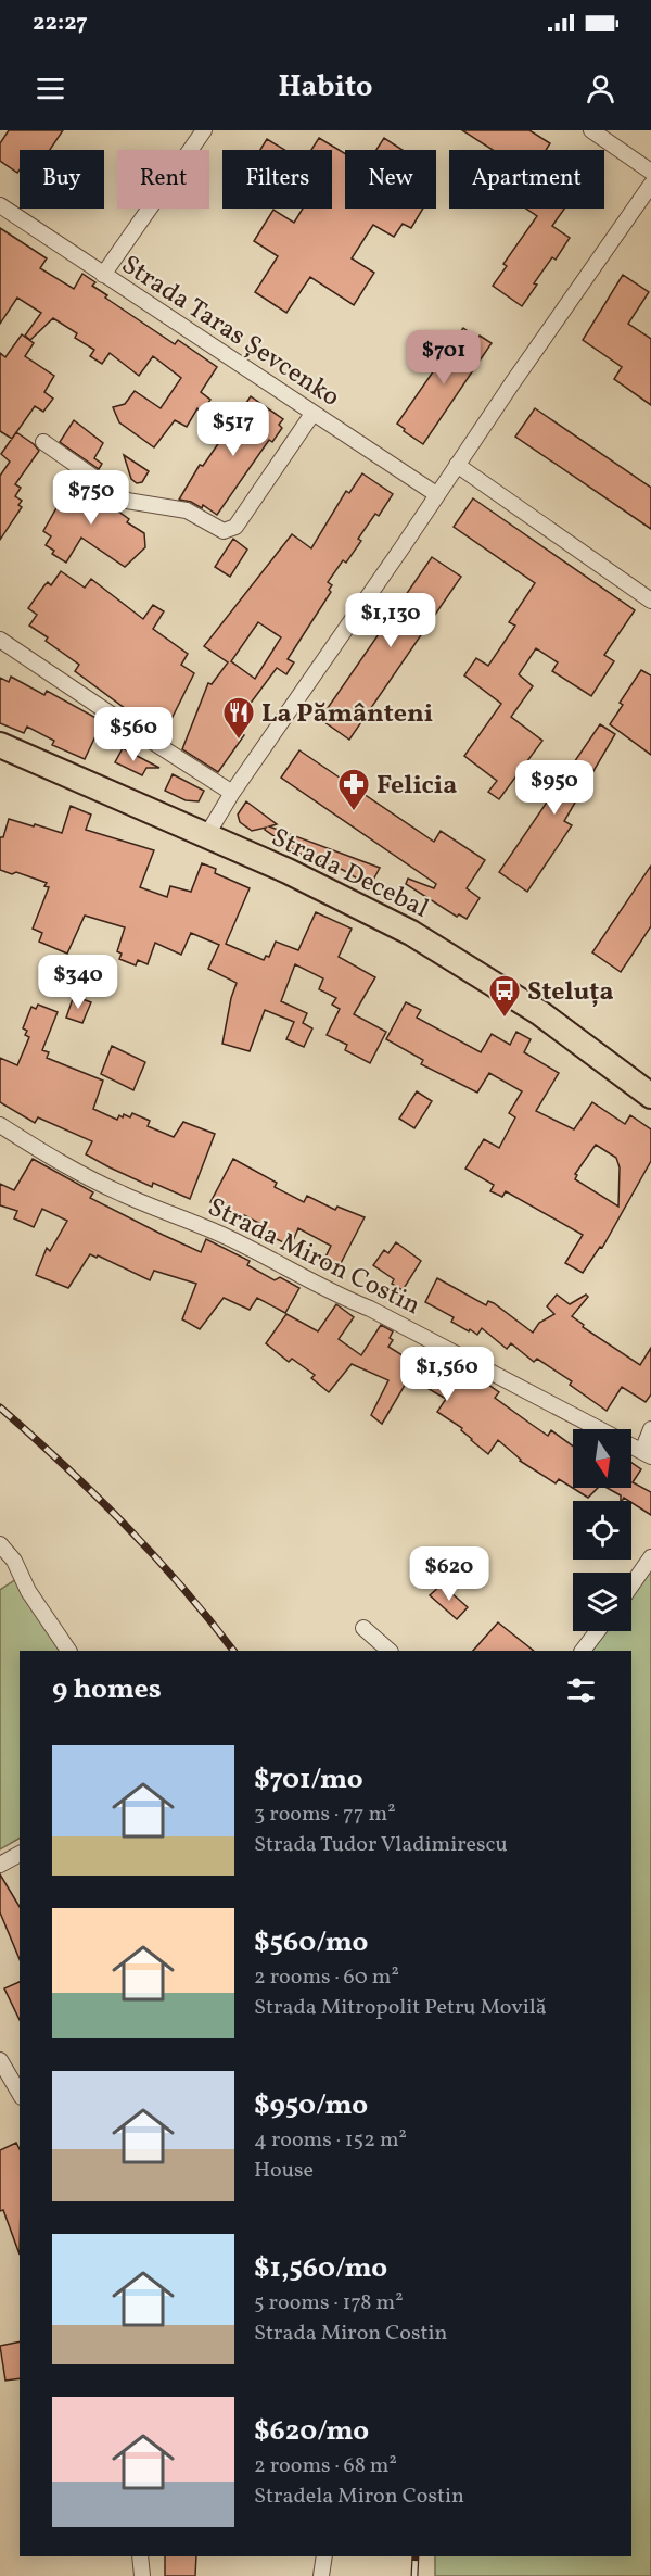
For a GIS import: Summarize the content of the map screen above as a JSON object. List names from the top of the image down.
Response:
{
  "streets": {
    "main road": ["Strada Decebal"],
    "street": ["Strada Taras Șevcenko", "Strada Miron Costin"]
  },
  "places": {
    "restaurant": ["La Pământeni"],
    "pharmacy": ["Felicia"],
    "bus stop": ["Steluța"]
  },
  "north": "bottom",
  "page": {
    "status": "22:27",
    "header": "Habito",
    "chip": [
      "Buy",
      "Rent",
      "Filters",
      "New",
      "Apartment"
    ],
    "price": [
      "$701",
      "$517",
      "$750",
      "$1,130",
      "$560",
      "$950",
      "$340",
      "$1,560",
      "$620"
    ],
    "heading": "9 homes",
    "list": [
      {
        "name": "$701/mo",
        "note": "3 rooms · 77 m² · Strada Tudor Vladimirescu"
      },
      {
        "name": "$560/mo",
        "note": "2 rooms · 60 m² · Strada Mitropolit Petru Movilă"
      },
      {
        "name": "$950/mo",
        "note": "4 rooms · 152 m² · House"
      },
      {
        "name": "$1,560/mo",
        "note": "5 rooms · 178 m² · Strada Miron Costin"
      },
      {
        "name": "$620/mo",
        "note": "2 rooms · 68 m² · Stradela Miron Costin"
      }
    ]
  }
}
